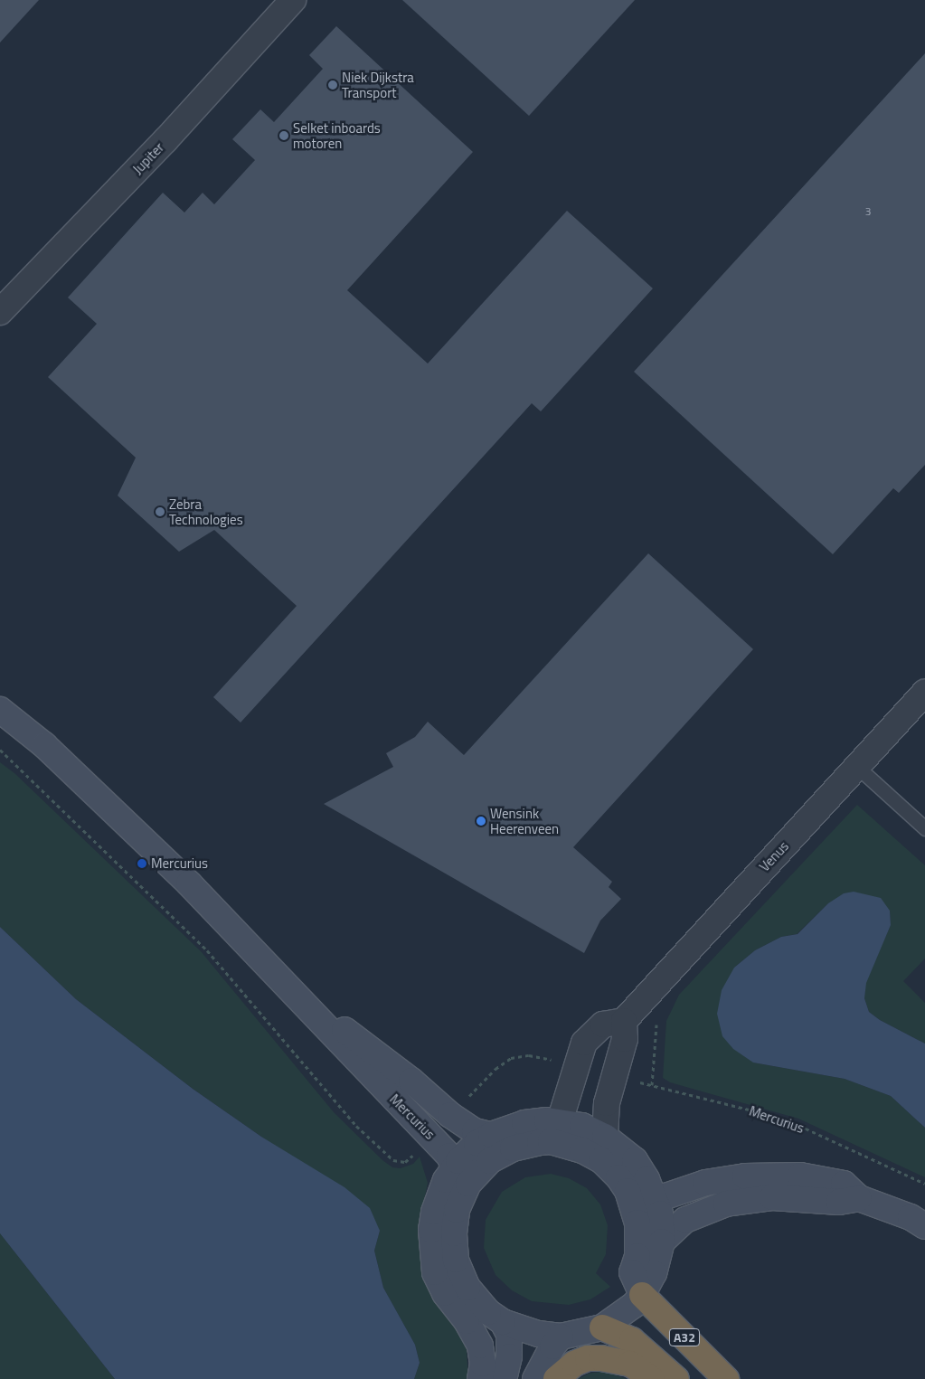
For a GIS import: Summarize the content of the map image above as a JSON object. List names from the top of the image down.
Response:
{
  "streets": {
    "highway": ["A32"],
    "main road": ["Mercurius"],
    "street": ["Jupiter", "Venus"]
  },
  "places": [
    "Niek Dijkstra Transport",
    "Selket inboards motoren",
    "Zebra Technologies",
    "Wensink Heerenveen",
    "Mercurius"
  ],
  "house_numbers": ["3"]
}
